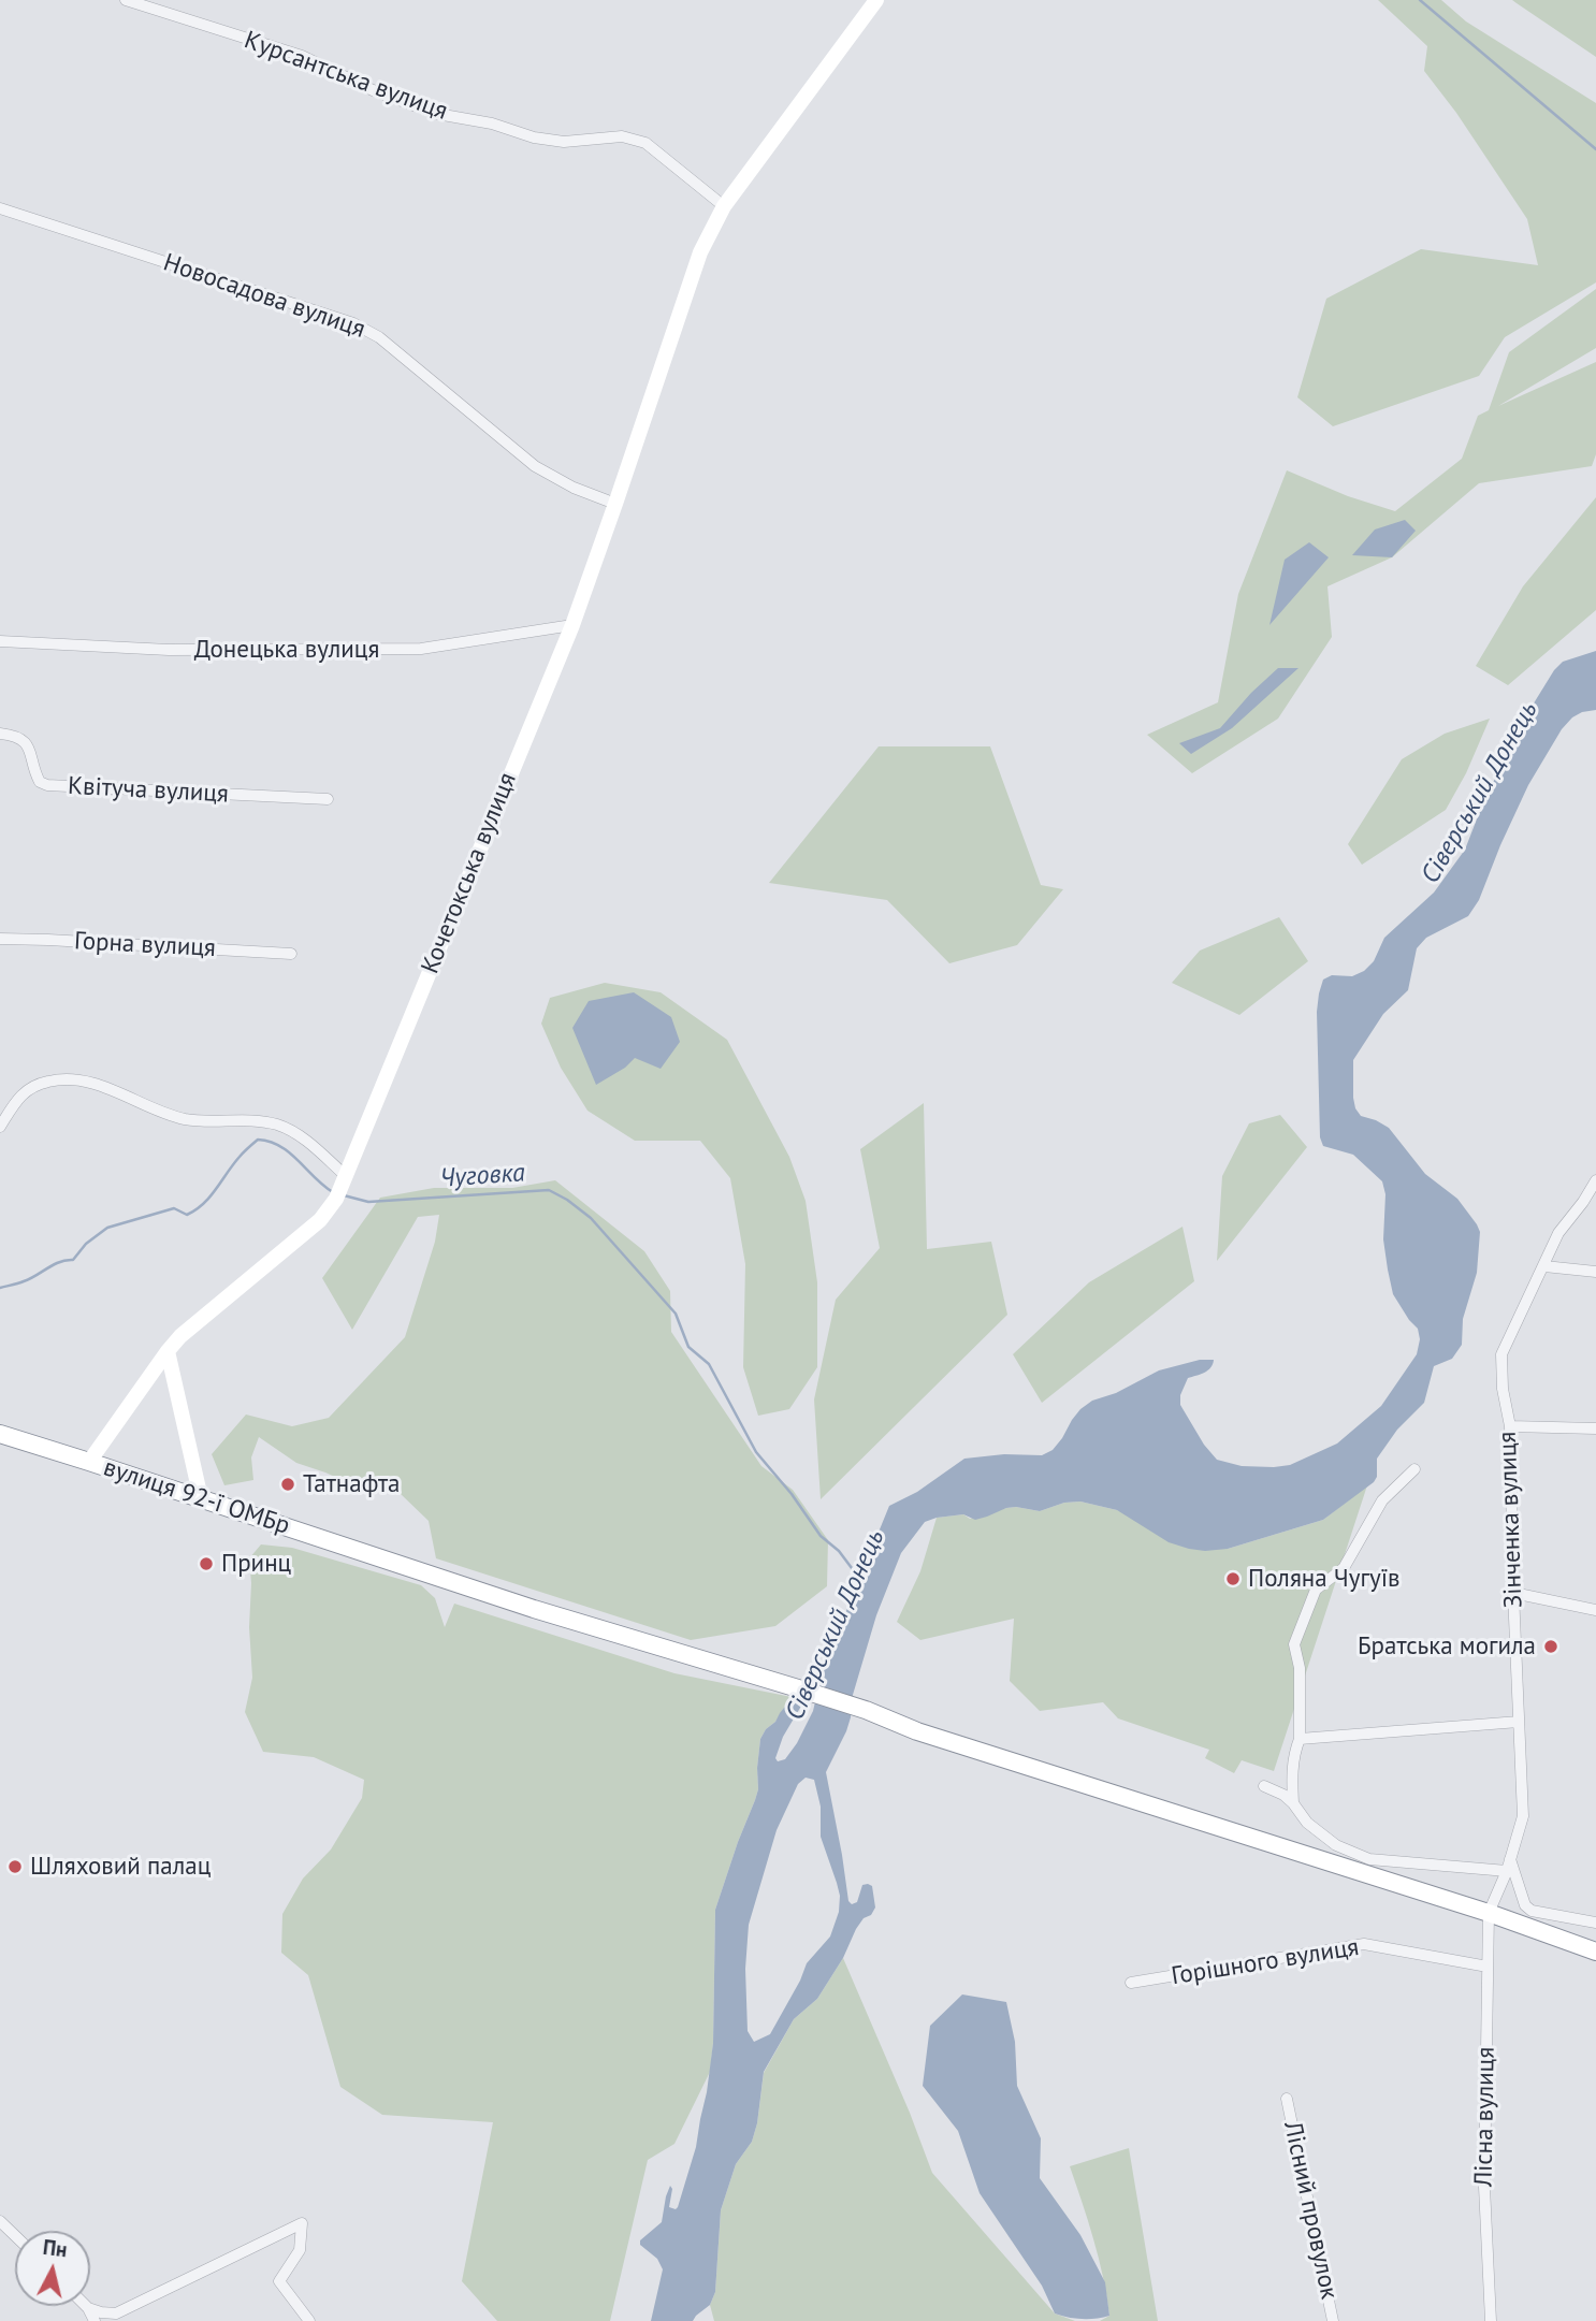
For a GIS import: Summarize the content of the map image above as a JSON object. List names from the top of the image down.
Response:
{
  "streets": {
    "highway": ["вулиця 92-ї ОМБр"],
    "main road": ["Кочетокська вулиця"],
    "street": [
      "Курсантська вулиця",
      "Новосадова вулиця",
      "Донецька вулиця",
      "Квітуча вулиця",
      "Горна вулиця",
      "Зінченка вулиця",
      "Горішного вулиця",
      "Лісна вулиця",
      "Лісний провулок"
    ]
  },
  "crossings": [
    ["Курсантська вулиця", "Кочетокська вулиця"],
    ["Новосадова вулиця", "Кочетокська вулиця"],
    ["Донецька вулиця", "Кочетокська вулиця"],
    ["Кочетокська вулиця", "вулиця 92-ї ОМБр"],
    ["вулиця 92-ї ОМБр", "Зінченка вулиця"],
    ["вулиця 92-ї ОМБр", "Лісна вулиця"],
    ["Зінченка вулиця", "Лісна вулиця"],
    ["Горішного вулиця", "Лісна вулиця"]
  ],
  "water": ["Сіверський Донець", "Чуговка"],
  "places": [
    "Татнафта",
    "Принц",
    "Поляна Чугуїв",
    "Братська могила",
    "Шляховий палац"
  ],
  "north": "top"
}
